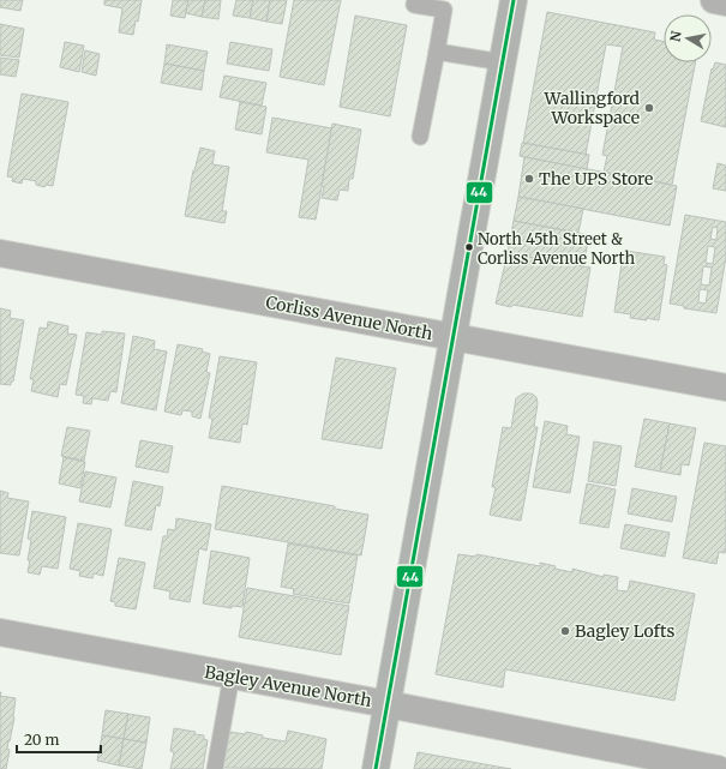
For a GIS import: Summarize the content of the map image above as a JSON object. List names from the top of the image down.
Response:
{
  "streets": {
    "street": ["Corliss Avenue North", "Bagley Avenue North"]
  },
  "places": [
    "Wallingford Workspace",
    "The UPS Store",
    "North 45th Street & Corliss Avenue North",
    "Bagley Lofts"
  ],
  "lines": ["transit line 44"],
  "scale_bar": "20 m",
  "north": "left"
}
